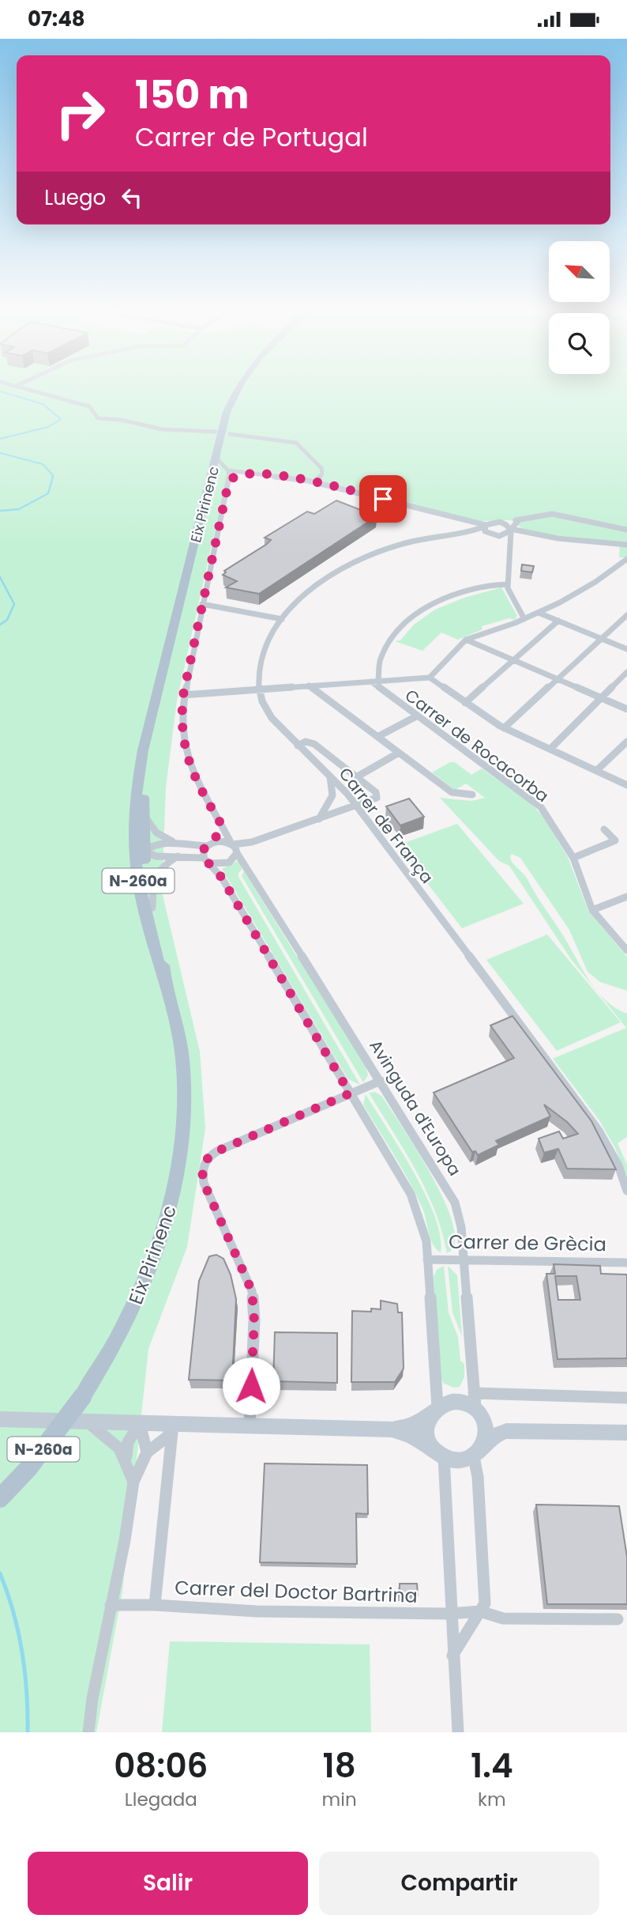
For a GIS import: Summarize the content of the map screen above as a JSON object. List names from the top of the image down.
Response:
{
  "streets": {
    "main road": ["Eix Pirinenc", "N-260a"],
    "street": [
      "Carrer de Rocacorba",
      "Carrer de França",
      "Avinguda d'Europa",
      "Carrer de Grècia",
      "Carrer del Doctor Bartrina"
    ]
  },
  "crossings": [
    ["Avinguda d'Europa", "Carrer de Grècia"]
  ],
  "north": "top left",
  "page": {
    "status": "07:48",
    "turn": ["150 m", "Carrer de Portugal"],
    "then": "Luego",
    "eta": [
      "08:06",
      "Llegada",
      "18",
      "min",
      "1.4",
      "km"
    ],
    "buttons": ["Salir", "Compartir"]
  }
}
